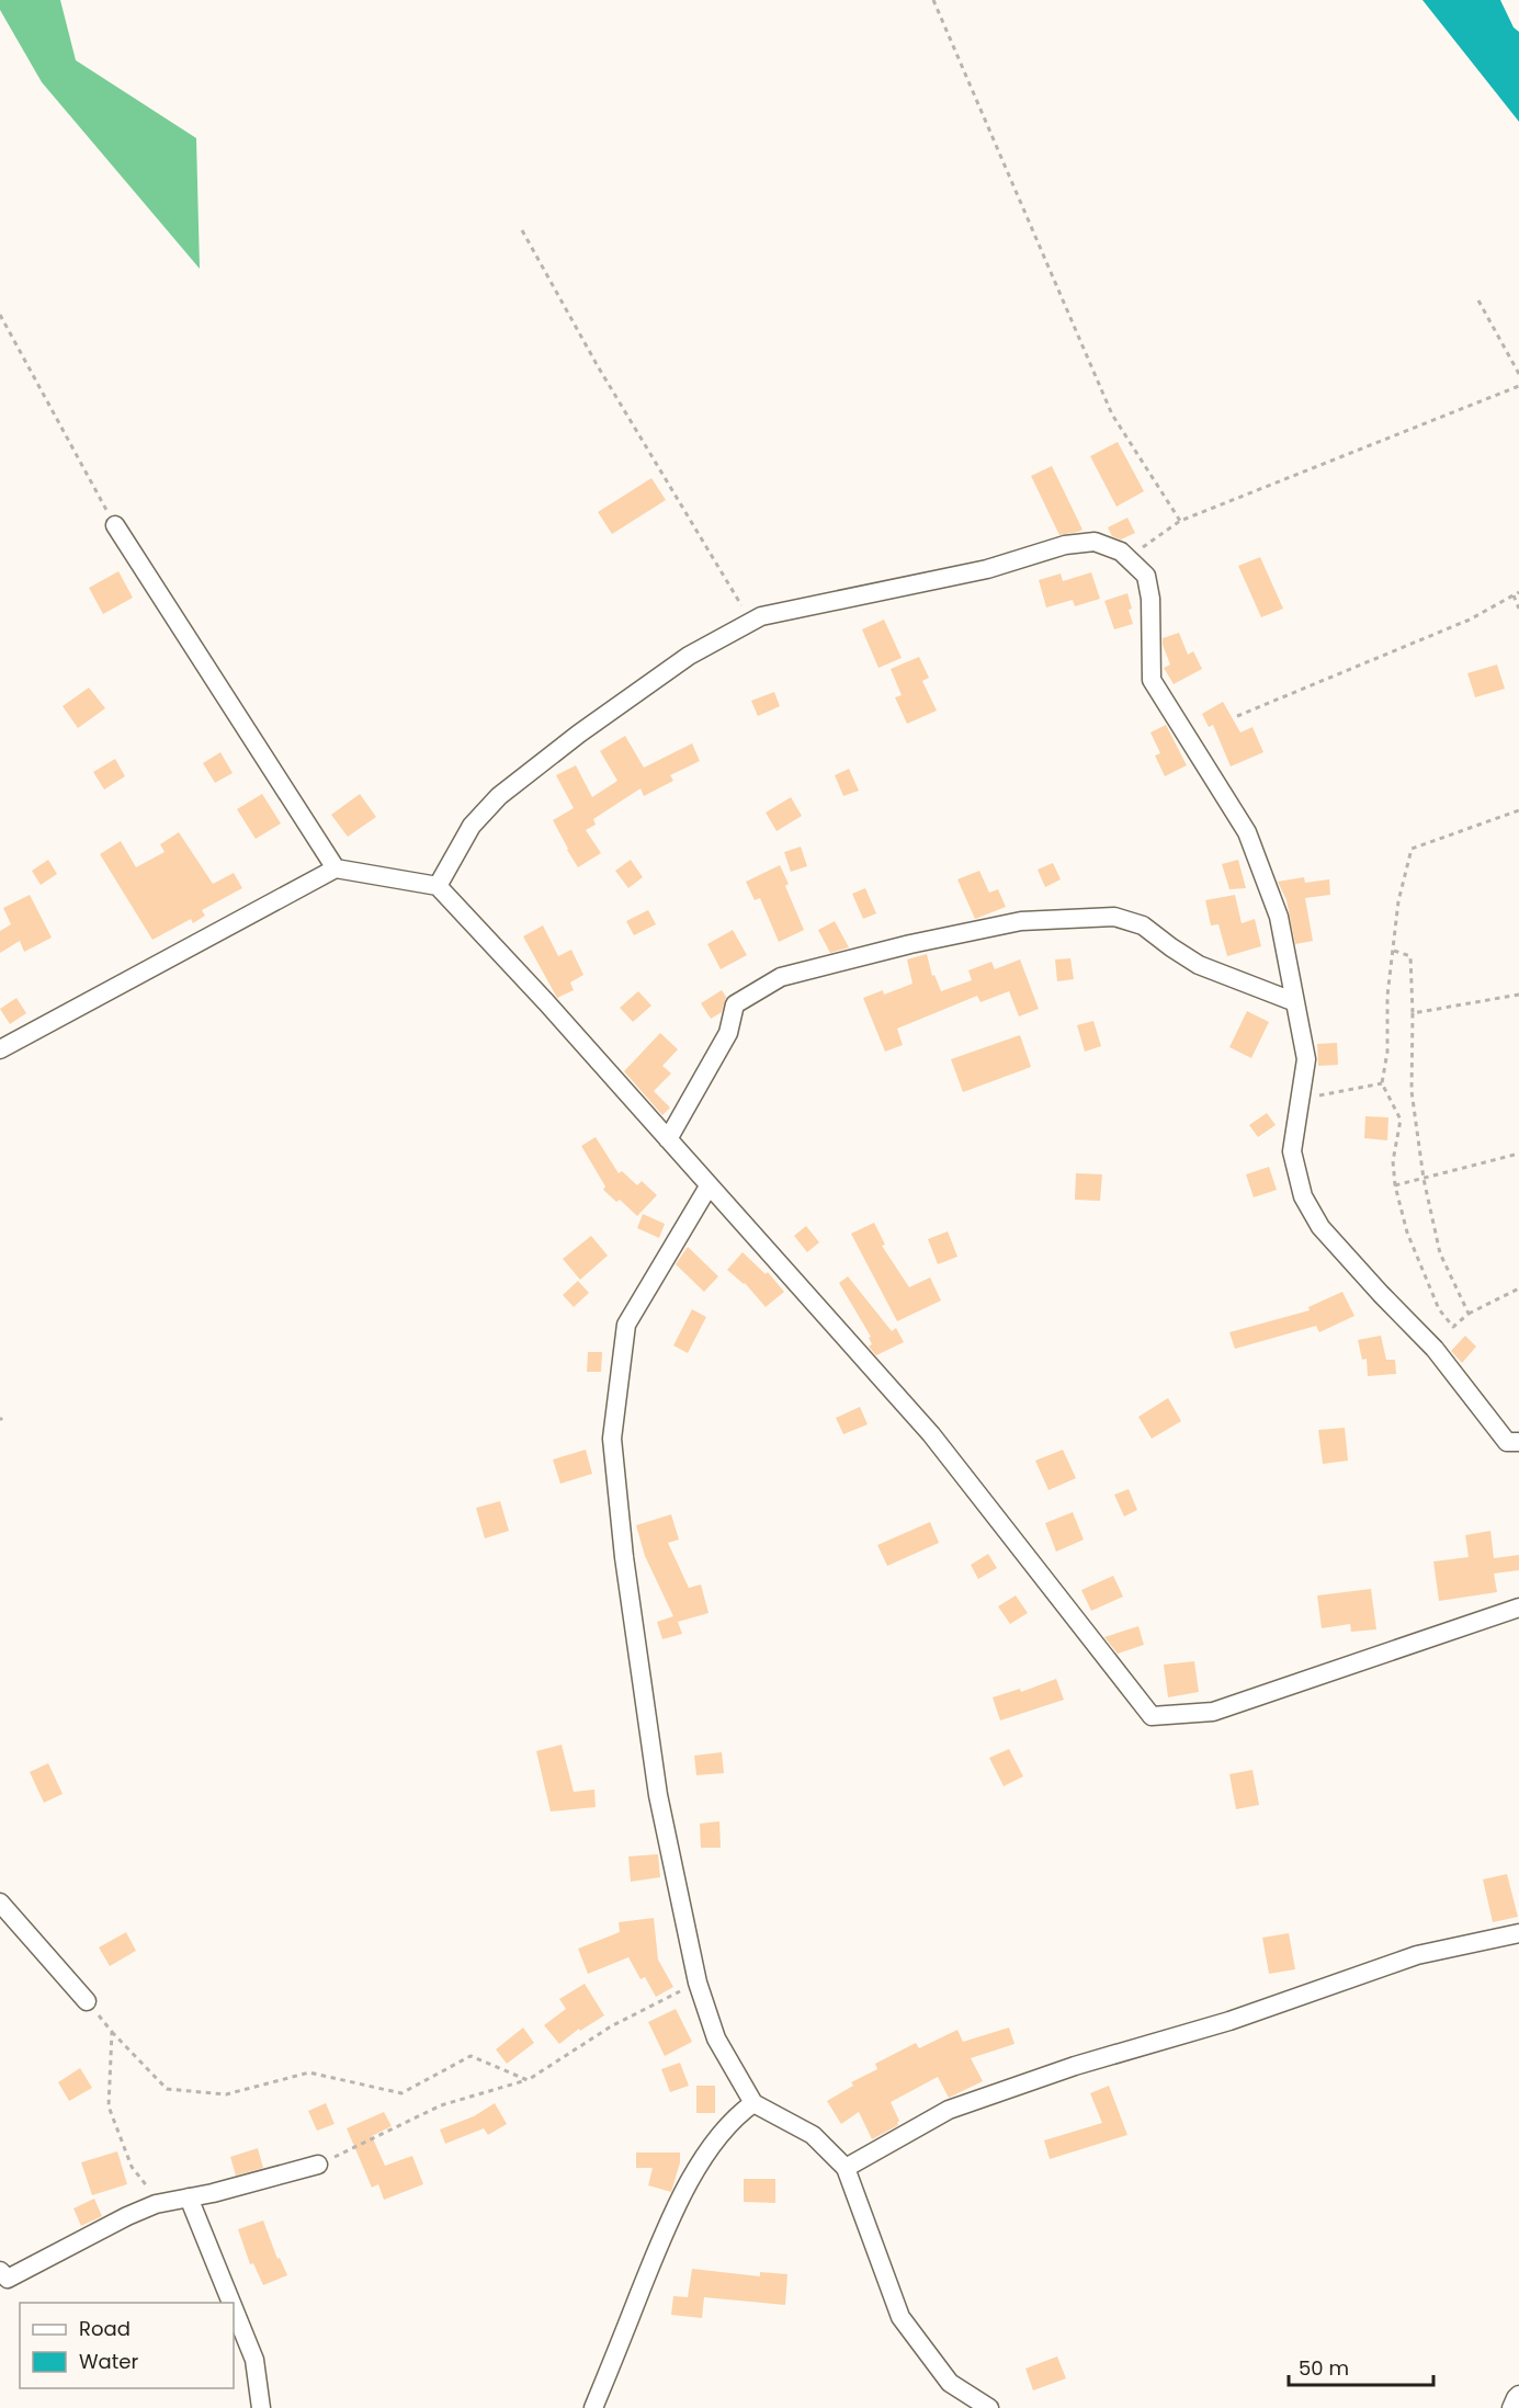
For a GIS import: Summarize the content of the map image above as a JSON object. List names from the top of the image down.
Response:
{
  "legend": ["Road", "Water"],
  "scale_bar": "50 m"
}
